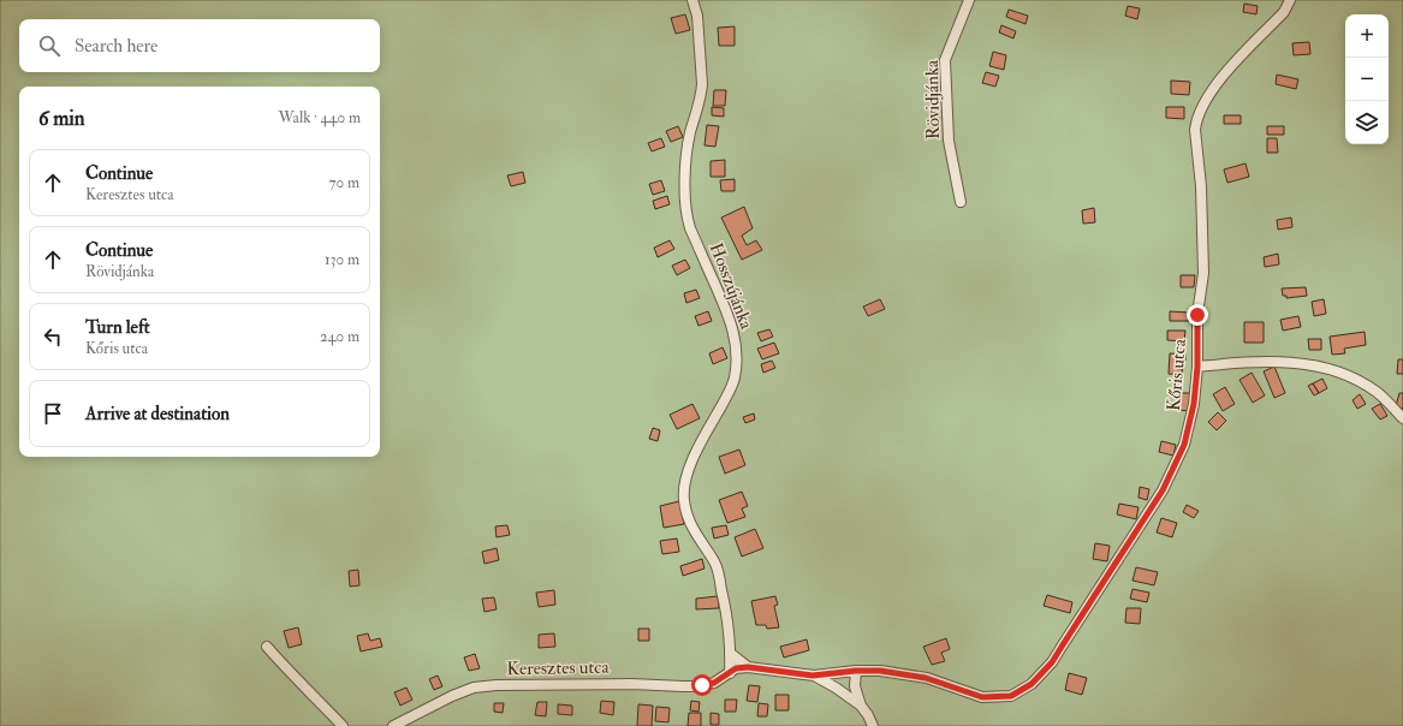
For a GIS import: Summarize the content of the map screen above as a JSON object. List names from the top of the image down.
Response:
{
  "streets": {
    "street": [
      "Rövidjánka",
      "Hosszújánka",
      "Kőris utca",
      "Keresztes utca"
    ]
  },
  "page": {
    "map_buttons": ["+", "−"],
    "search": "Search here",
    "heading": ["6 min", "Walk · 440 m"],
    "list": [
      ["Continue", "Keresztes utca", "70 m"],
      ["Continue", "Rövidjánka", "130 m"],
      ["Turn left", "Kőris utca", "240 m"],
      "Arrive at destination"
    ]
  }
}
